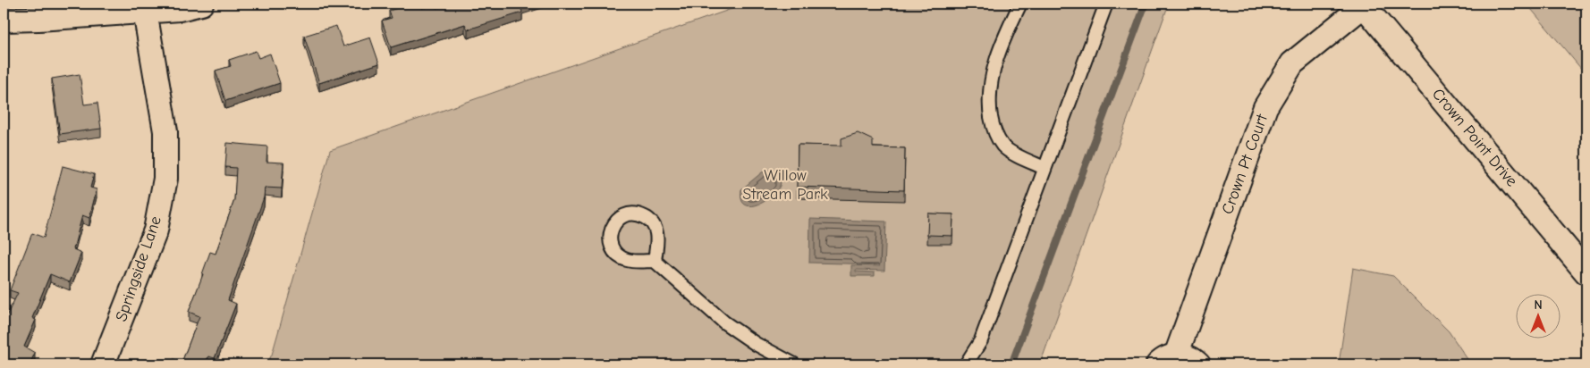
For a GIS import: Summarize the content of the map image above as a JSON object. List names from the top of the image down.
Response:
{
  "streets": {
    "street": ["Crown Point Drive", "Crown Pt Court", "Springside Lane"]
  },
  "crossings": [
    ["Crown Point Drive", "Crown Pt Court"]
  ],
  "parks": ["Willow Stream Park"],
  "north": "top"
}
